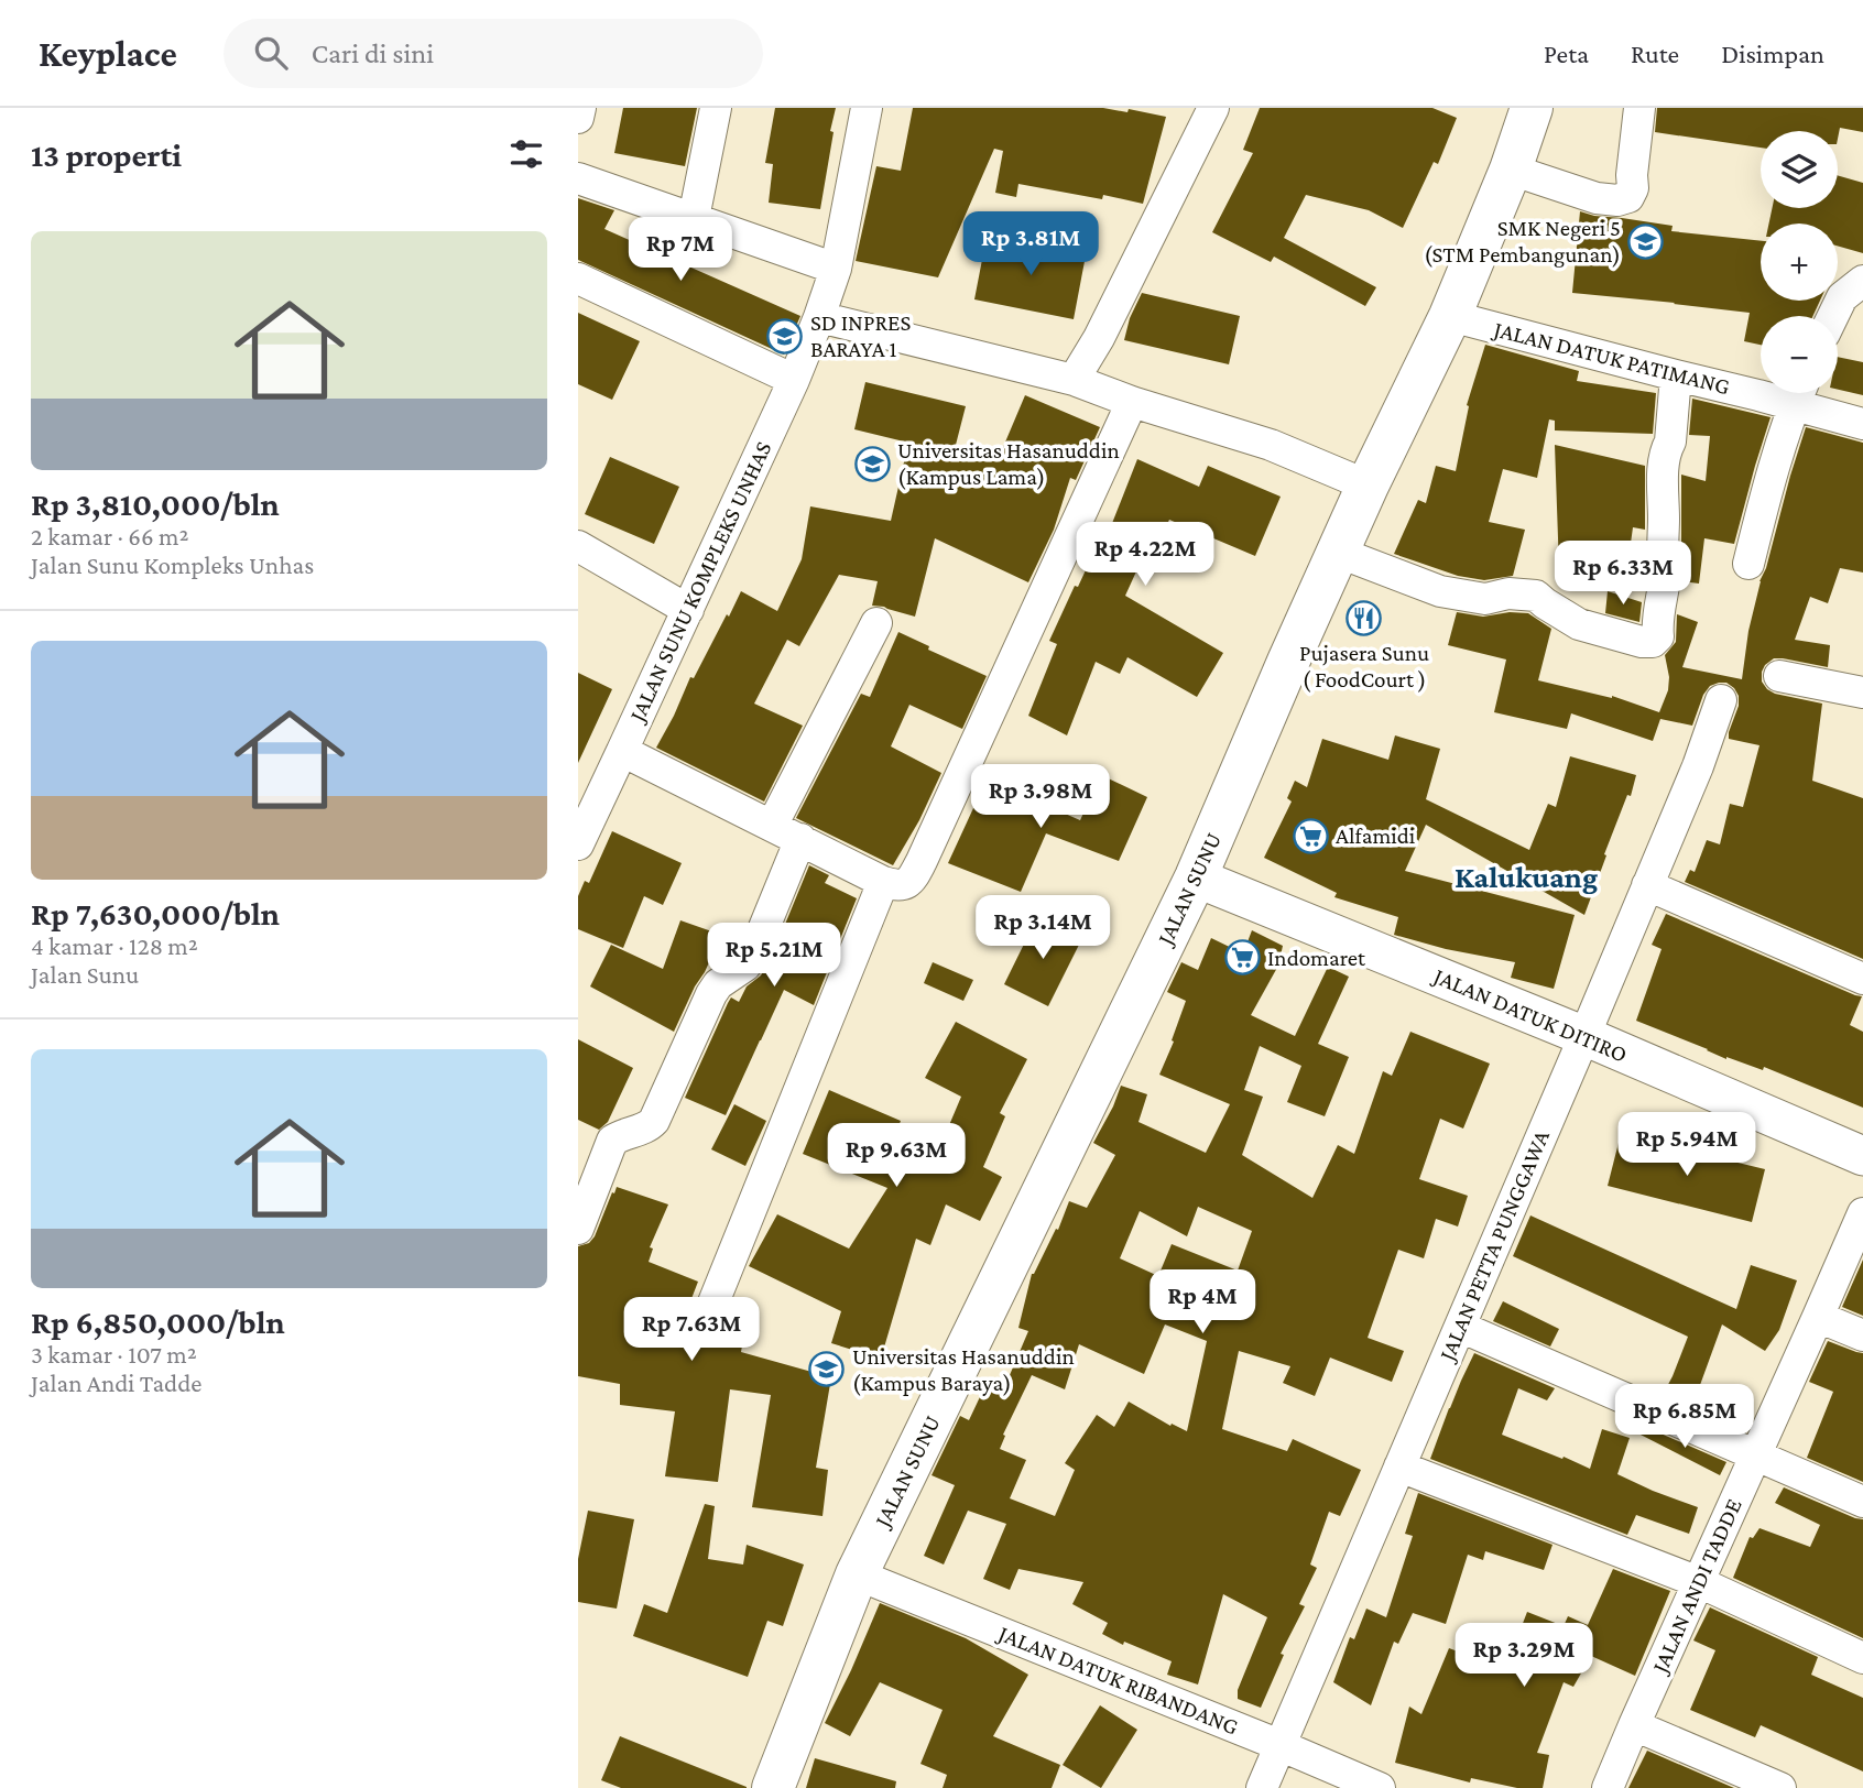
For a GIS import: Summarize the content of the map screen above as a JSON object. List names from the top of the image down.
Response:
{
  "streets": {
    "main road": ["JALAN SUNU"],
    "street": [
      "JALAN DATUK PATIMANG",
      "JALAN SUNU KOMPLEKS UNHAS",
      "JALAN DATUK DITIRO",
      "JALAN PETTA PUNGGAWA",
      "JALAN ANDI TADDE",
      "JALAN DATUK RIBANDANG"
    ]
  },
  "crossings": [
    ["JALAN DATUK PATIMANG", "JALAN SUNU"],
    ["JALAN SUNU", "JALAN DATUK DITIRO"],
    ["JALAN SUNU", "JALAN DATUK RIBANDANG"],
    ["JALAN DATUK DITIRO", "JALAN PETTA PUNGGAWA"],
    ["JALAN PETTA PUNGGAWA", "JALAN DATUK RIBANDANG"]
  ],
  "districts": ["Kalukuang"],
  "places": {
    "school or university": [
      "SMK Negeri 5 (STM Pembangunan)",
      "SD INPRES BARAYA 1",
      "Universitas Hasanuddin (Kampus Lama)",
      "Universitas Hasanuddin (Kampus Baraya)"
    ],
    "restaurant": ["Pujasera Sunu ( FoodCourt )"],
    "supermarket": ["Alfamidi", "Indomaret"]
  },
  "page": {
    "header": "Keyplace",
    "search": "Cari di sini",
    "nav": ["Peta", "Rute", "Disimpan"],
    "heading": "13 properti",
    "map_buttons": ["+", "−"],
    "list": [
      {
        "name": "Rp 3,810,000/bln",
        "note": "2 kamar · 66 m² · Jalan Sunu Kompleks Unhas"
      },
      {
        "name": "Rp 7,630,000/bln",
        "note": "4 kamar · 128 m² · Jalan Sunu"
      },
      {
        "name": "Rp 6,850,000/bln",
        "note": "3 kamar · 107 m² · Jalan Andi Tadde"
      }
    ],
    "price": [
      "Rp 3.81M",
      "Rp 7M",
      "Rp 4.22M",
      "Rp 6.33M",
      "Rp 3.98M",
      "Rp 3.14M",
      "Rp 5.21M",
      "Rp 5.94M",
      "Rp 9.63M",
      "Rp 4M",
      "Rp 7.63M",
      "Rp 6.85M",
      "Rp 3.29M"
    ]
  }
}
